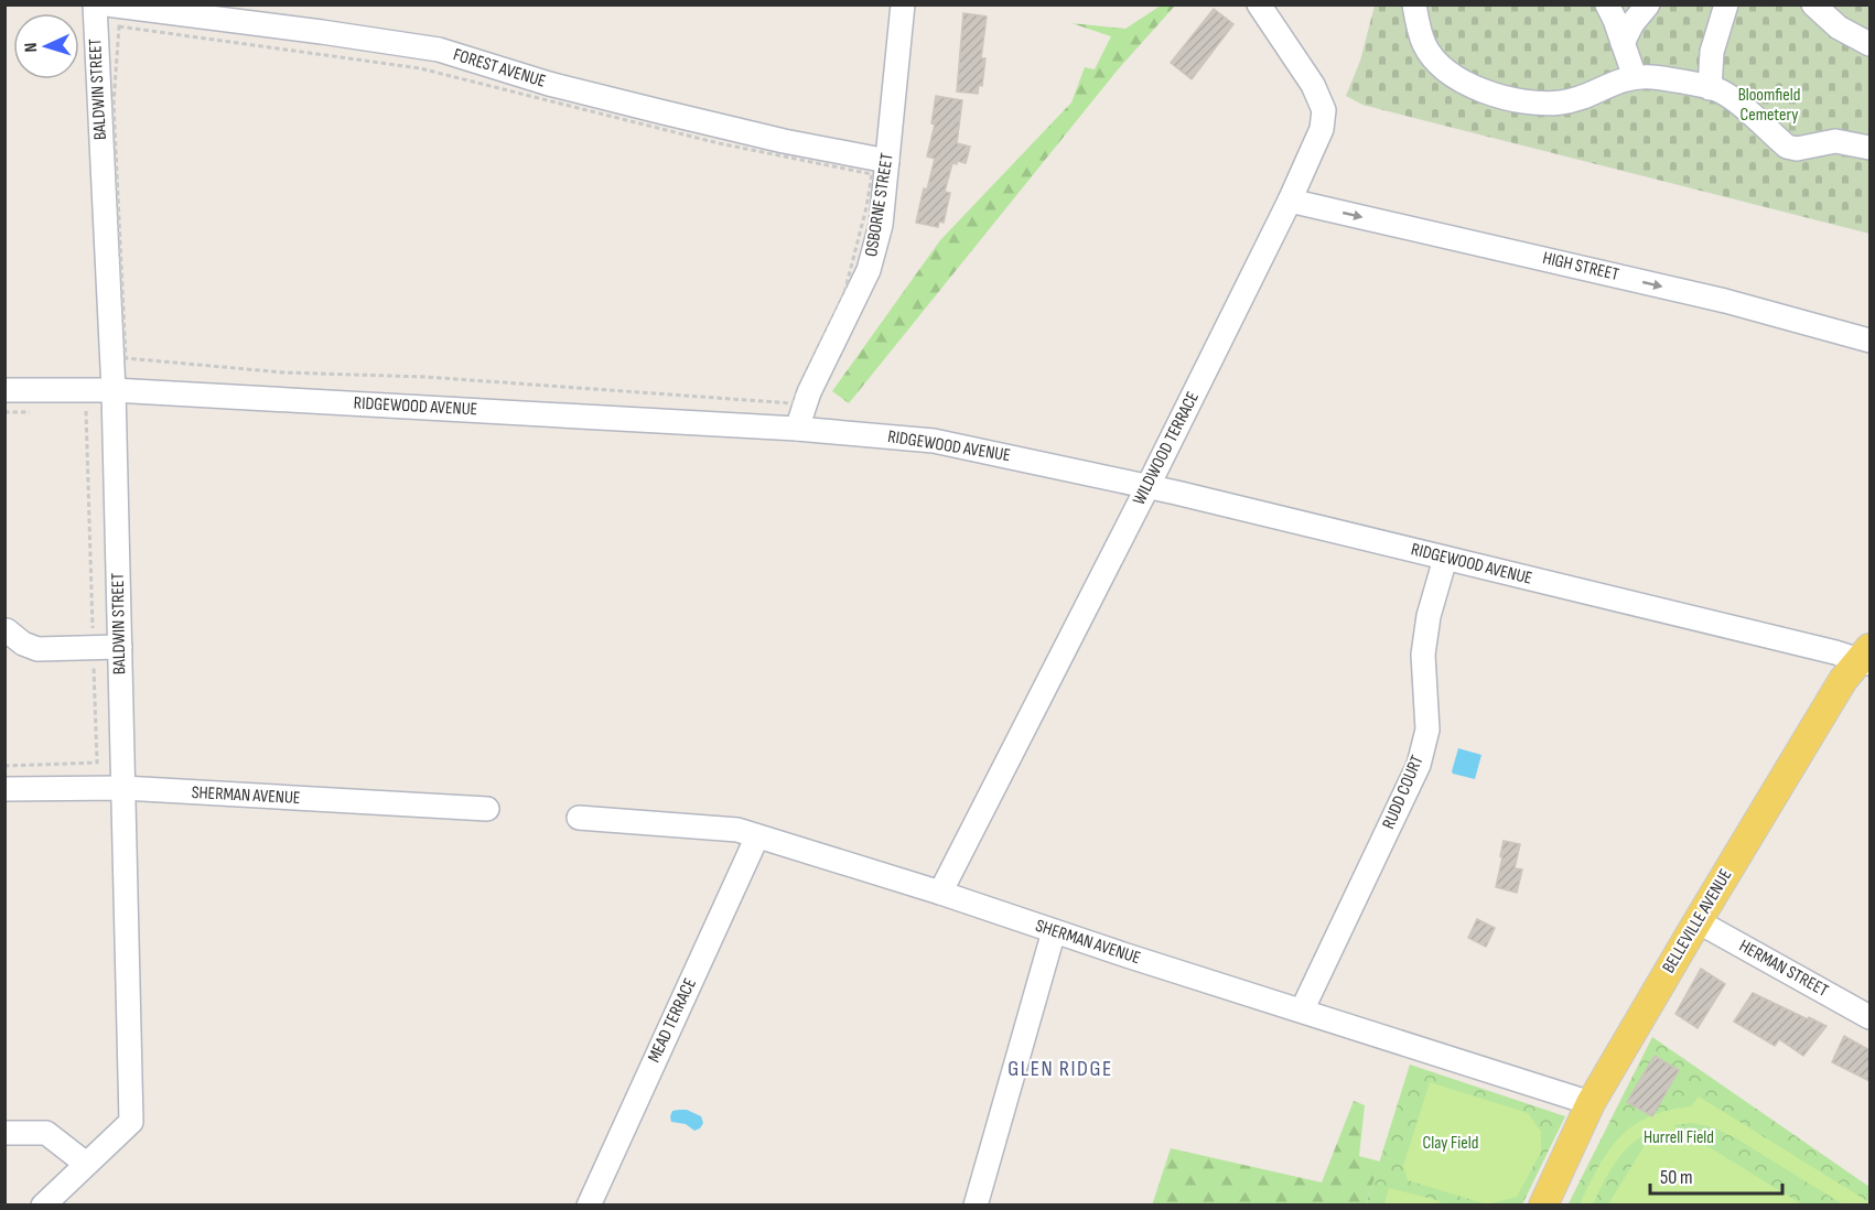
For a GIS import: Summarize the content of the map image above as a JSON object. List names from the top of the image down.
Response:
{
  "streets": {
    "main road": ["BELLEVILLE AVENUE"],
    "street": [
      "FOREST AVENUE",
      "BALDWIN STREET",
      "OSBORNE STREET",
      "HIGH STREET",
      "RIDGEWOOD AVENUE",
      "WILDWOOD TERRACE",
      "RUDD COURT",
      "SHERMAN AVENUE",
      "HERMAN STREET",
      "MEAD TERRACE"
    ]
  },
  "crossings": [
    ["FOREST AVENUE", "OSBORNE STREET"],
    ["BALDWIN STREET", "RIDGEWOOD AVENUE"],
    ["BALDWIN STREET", "SHERMAN AVENUE"],
    ["OSBORNE STREET", "RIDGEWOOD AVENUE"],
    ["HIGH STREET", "WILDWOOD TERRACE"],
    ["RIDGEWOOD AVENUE", "WILDWOOD TERRACE"],
    ["RIDGEWOOD AVENUE", "RUDD COURT"],
    ["RIDGEWOOD AVENUE", "BELLEVILLE AVENUE"],
    ["WILDWOOD TERRACE", "SHERMAN AVENUE"],
    ["RUDD COURT", "SHERMAN AVENUE"],
    ["SHERMAN AVENUE", "BELLEVILLE AVENUE"],
    ["SHERMAN AVENUE", "MEAD TERRACE"],
    ["BELLEVILLE AVENUE", "HERMAN STREET"]
  ],
  "districts": ["GLEN RIDGE"],
  "parks": ["Bloomfield Cemetery", "Hurrell Field", "Clay Field"],
  "scale_bar": "50 m",
  "north": "left"
}
